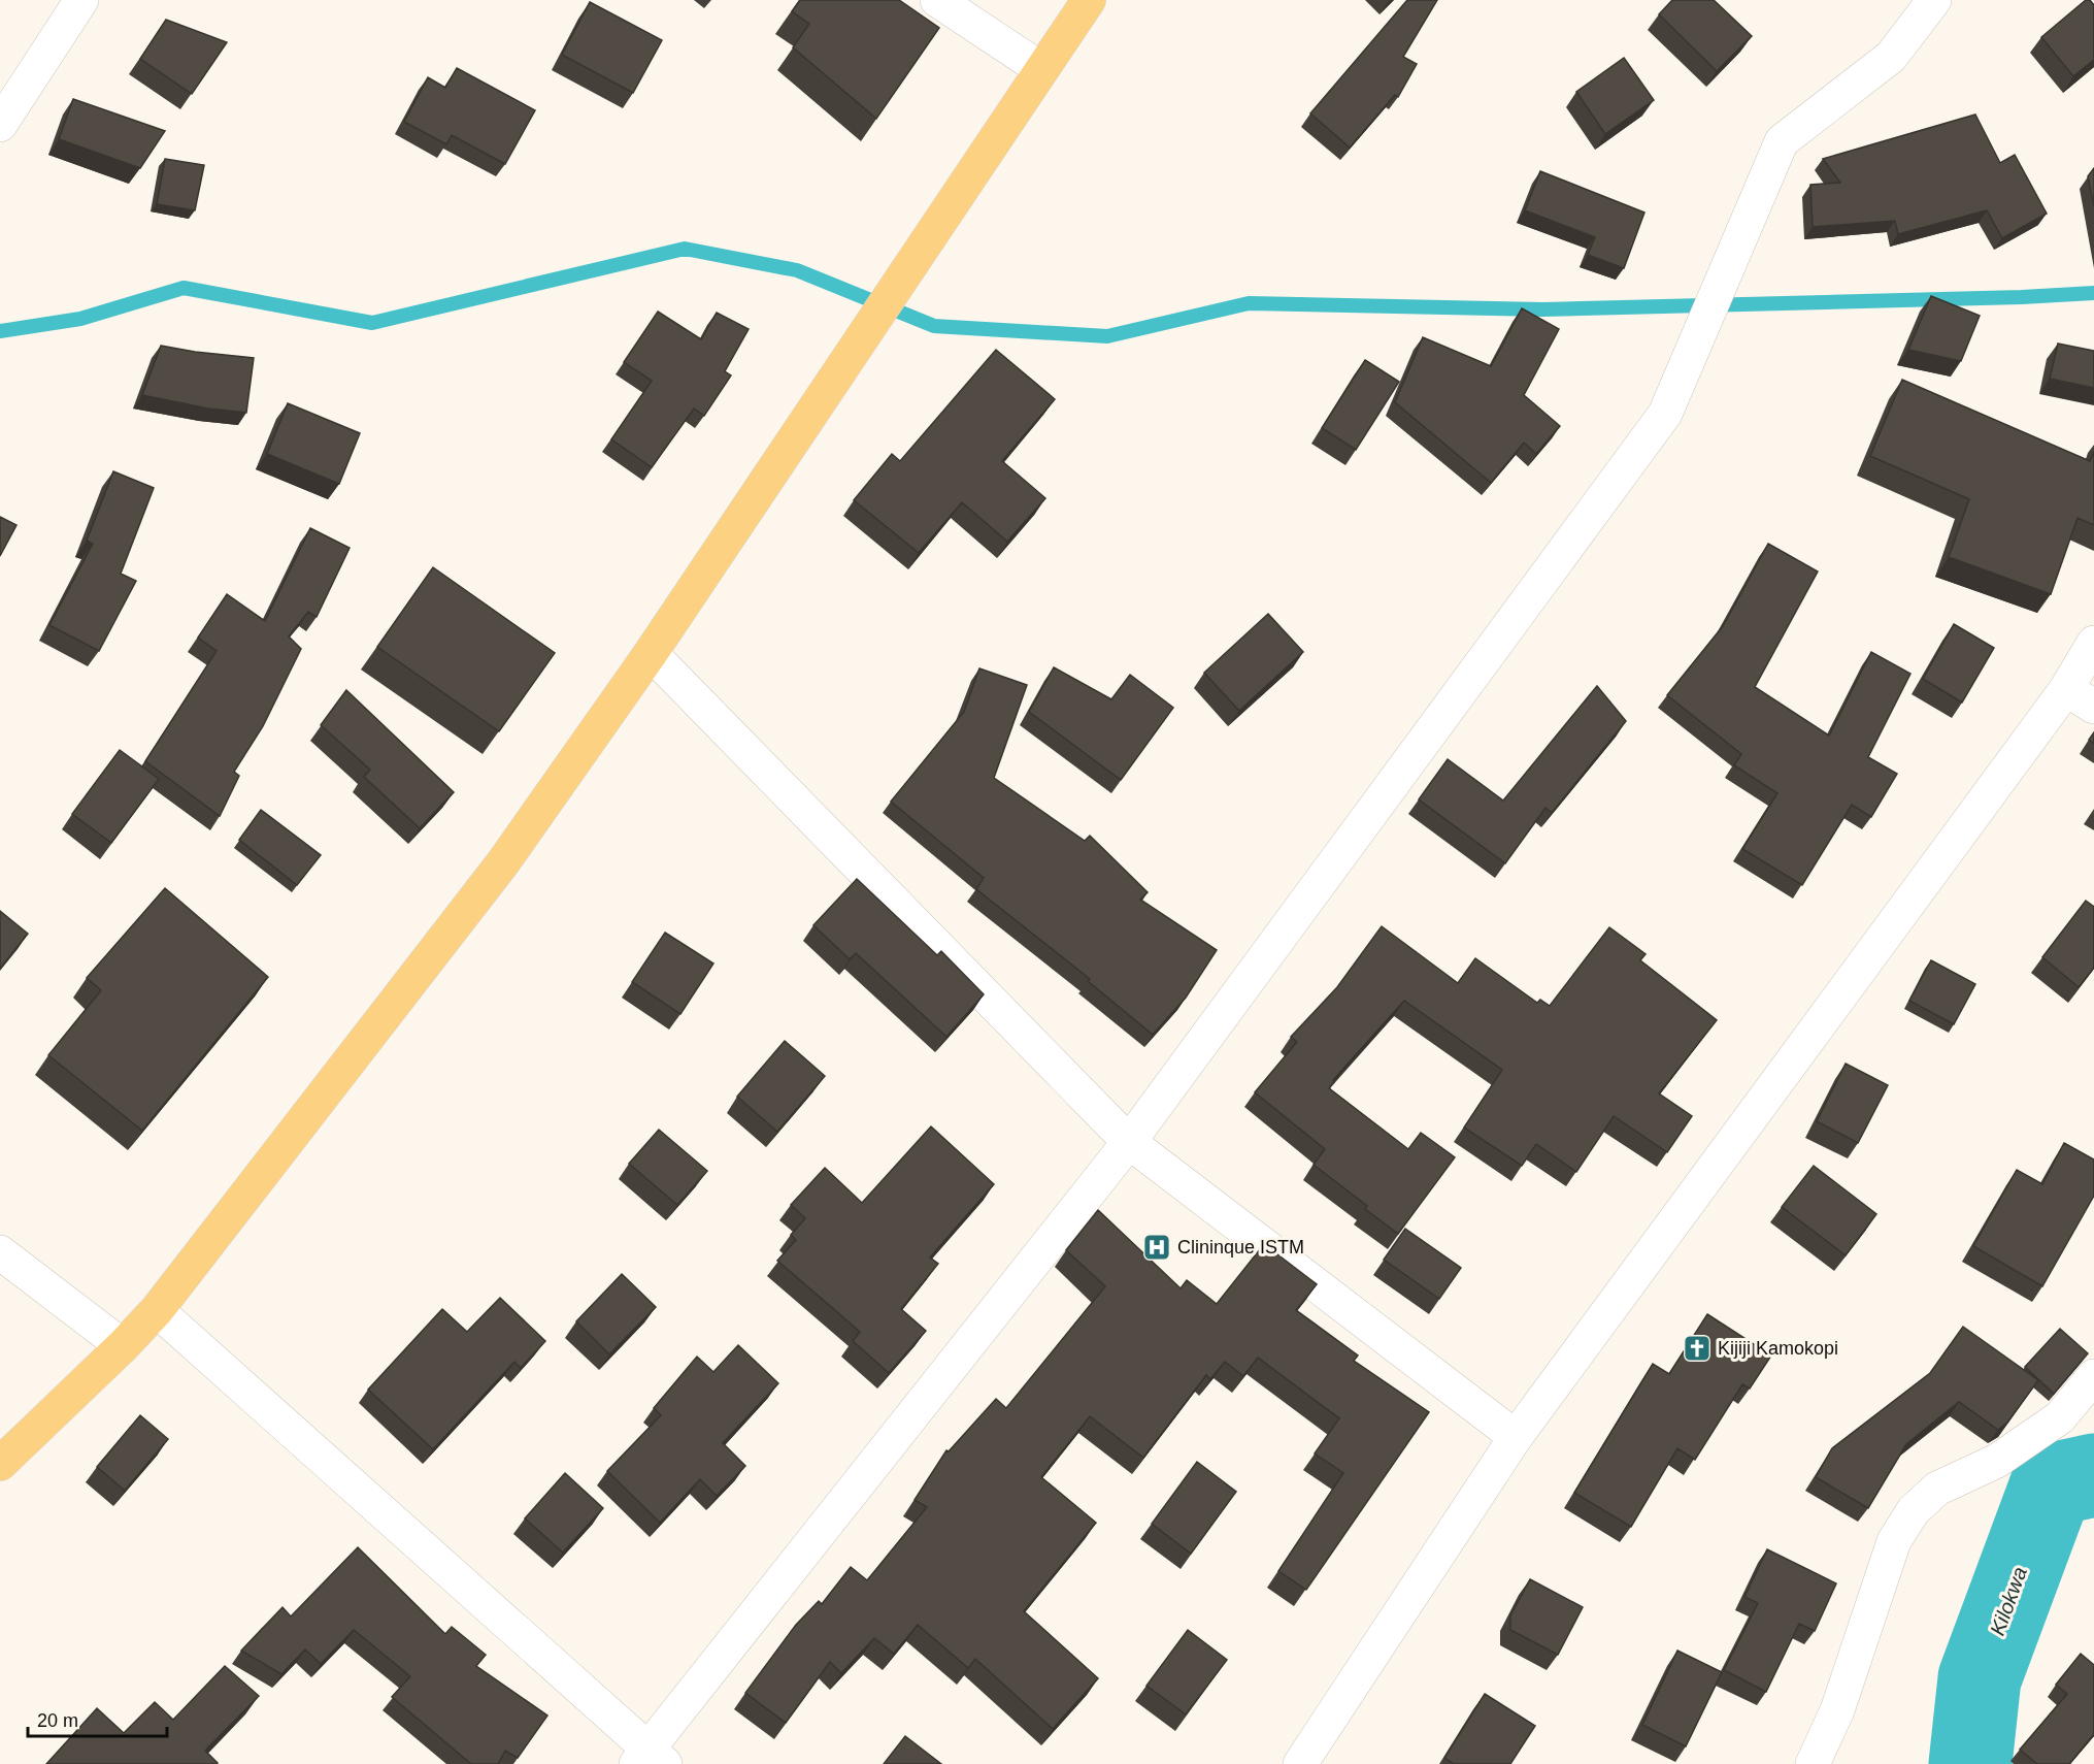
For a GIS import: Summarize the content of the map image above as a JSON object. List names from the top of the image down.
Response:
{
  "water": ["Kilokwa"],
  "places": {
    "hospital": ["Clininque ISTM"],
    "church": ["Kijiji Kamokopi"]
  },
  "scale_bar": "20 m"
}
